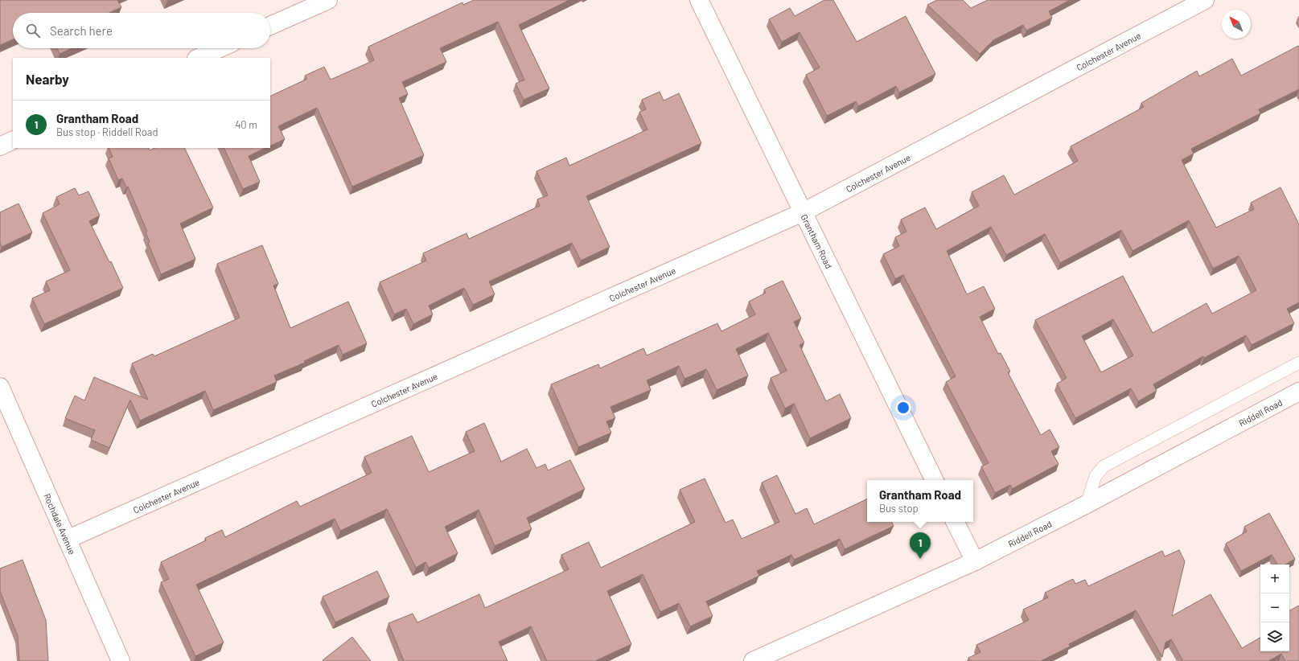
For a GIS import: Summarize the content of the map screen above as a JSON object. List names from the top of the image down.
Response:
{
  "streets": {
    "street": [
      "Colchester Avenue",
      "Grantham Road",
      "Riddell Road",
      "Rochdale Avenue"
    ]
  },
  "crossings": [
    ["Colchester Avenue", "Grantham Road"],
    ["Colchester Avenue", "Rochdale Avenue"]
  ],
  "north": "top left",
  "page": {
    "search": "Search here",
    "heading": "Nearby",
    "list": [
      {
        "mark": "1",
        "name": "Grantham Road",
        "note": "Bus stop · Riddell Road",
        "value": "40 m"
      }
    ],
    "popup": ["Grantham Road", "Bus stop"],
    "pins": "1",
    "map_buttons": ["+", "−"]
  }
}
